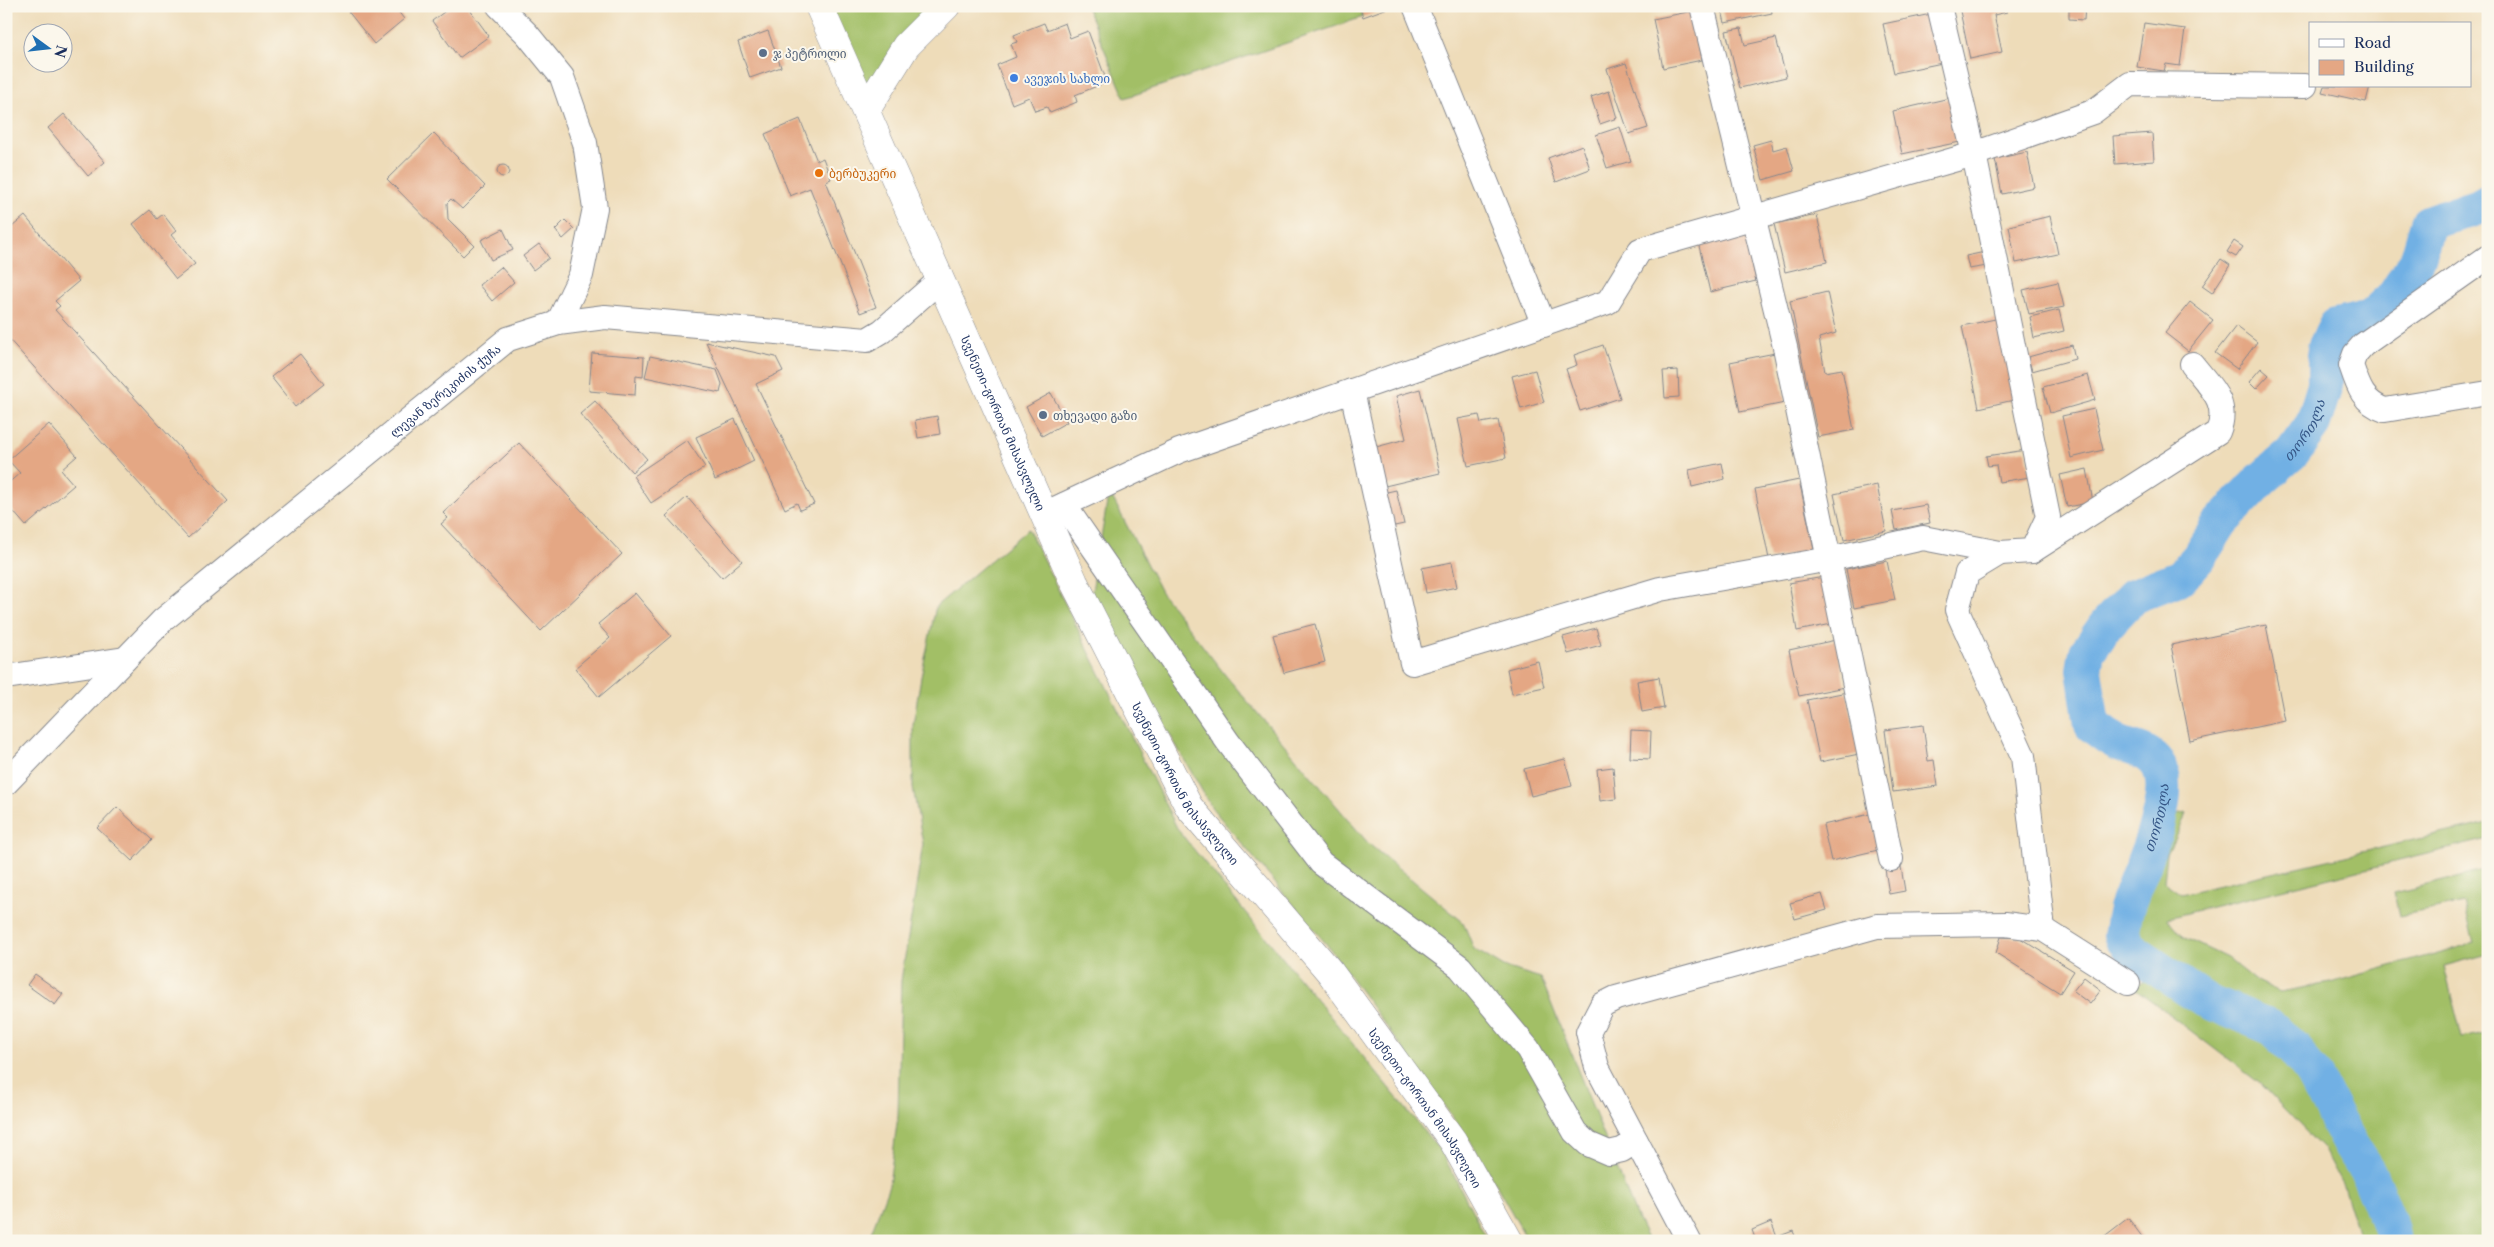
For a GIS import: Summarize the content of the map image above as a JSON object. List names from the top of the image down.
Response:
{
  "streets": {
    "main road": ["სვენეთი-გორთან მისასვლელი"],
    "street": ["ლევან ზერეკიძის ქუჩა"]
  },
  "crossings": [
    ["ლევან ზერეკიძის ქუჩა", "სვენეთი-გორთან მისასვლელი"]
  ],
  "water": ["თორთლა"],
  "places": [
    "ჯ პეტროლი",
    "ავეჯის სახლი",
    "ბერბუკერი",
    "თხევადი გაზი"
  ],
  "legend": ["Road", "Building"],
  "north": "right"
}
